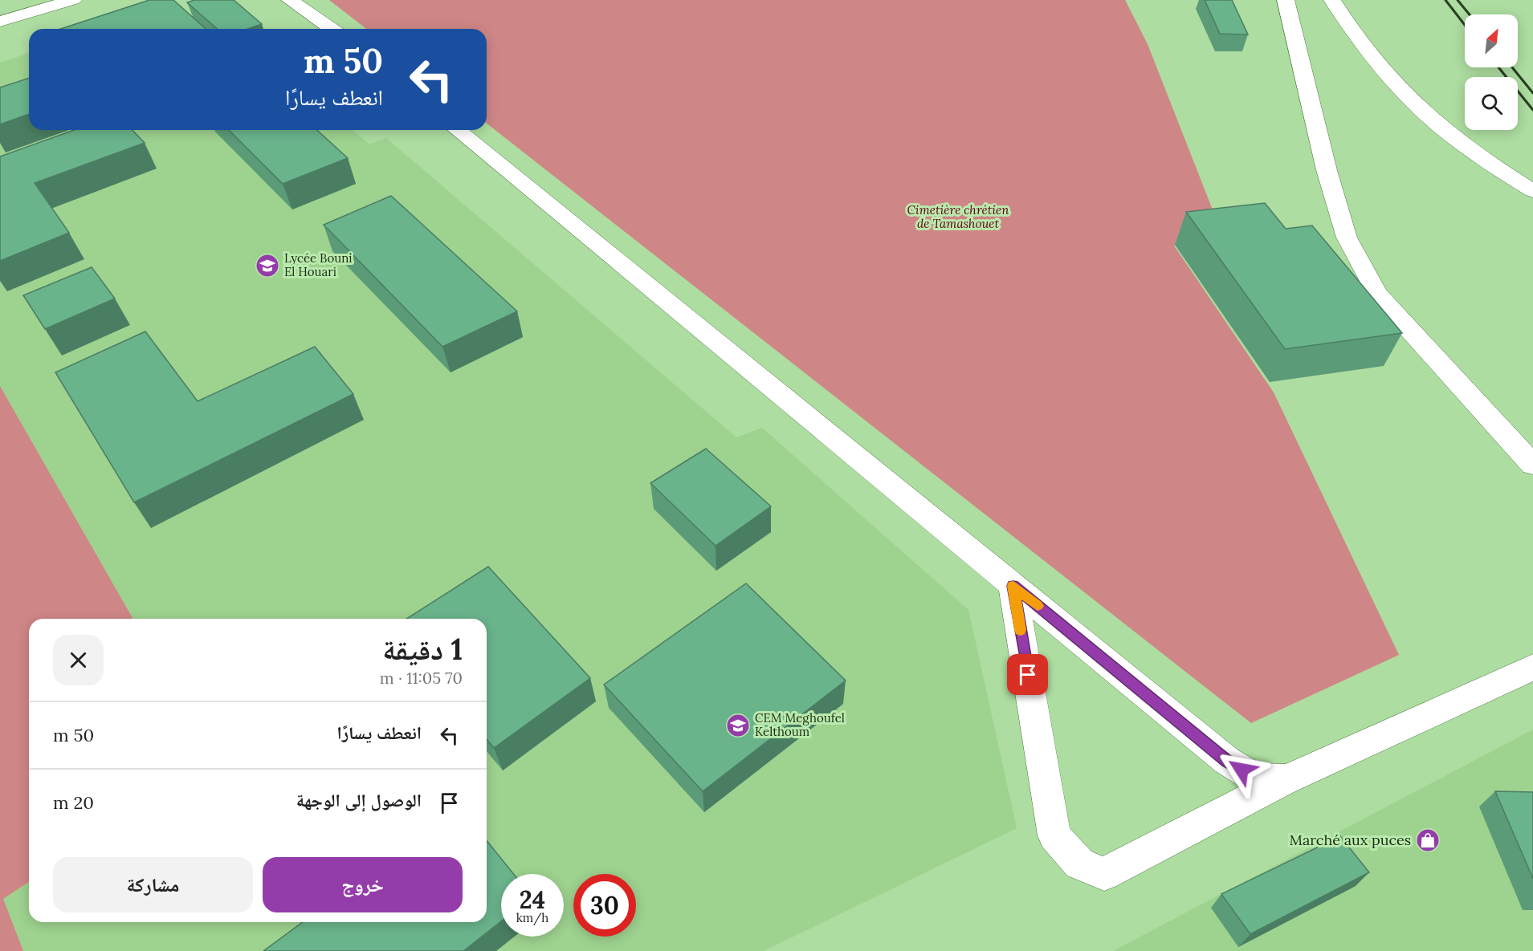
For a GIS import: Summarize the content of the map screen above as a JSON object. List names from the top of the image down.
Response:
{
  "parks": ["Cimetière chrétien de Tamashouet"],
  "places": {
    "school or university": ["Lycée Bouni El Houari", "CEM Meghoufel Kelthoum"],
    "shop": ["Marché aux puces"]
  },
  "north": "top right",
  "page": {
    "turn": ["50 m", "انعطف يسارًا"],
    "heading": ["1 دقيقة", "70 m · 11:05"],
    "list": [
      {
        "name": "انعطف يسارًا",
        "value": "50 m"
      },
      {
        "name": "الوصول إلى الوجهة",
        "value": "20 m"
      }
    ],
    "buttons": ["خروج", "مشاركة"],
    "speed": "24 km/h",
    "limit": "30"
  }
}
